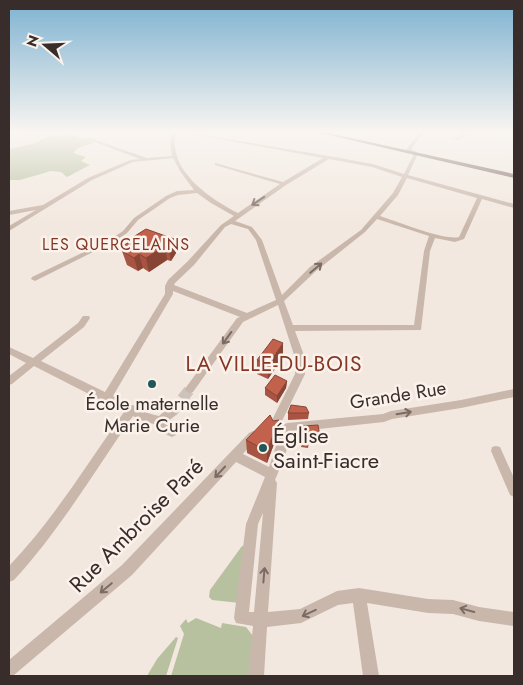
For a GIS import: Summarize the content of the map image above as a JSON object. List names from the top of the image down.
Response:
{
  "streets": {
    "street": ["Grande Rue", "Rue Ambroise Paré"]
  },
  "one_way": ["Grande Rue", "Rue Ambroise Paré"],
  "districts": ["LES QUERCELAINS", "LA VILLE-DU-BOIS"],
  "places": ["École maternelle Marie Curie", "Église Saint-Fiacre"],
  "north": "left"
}
